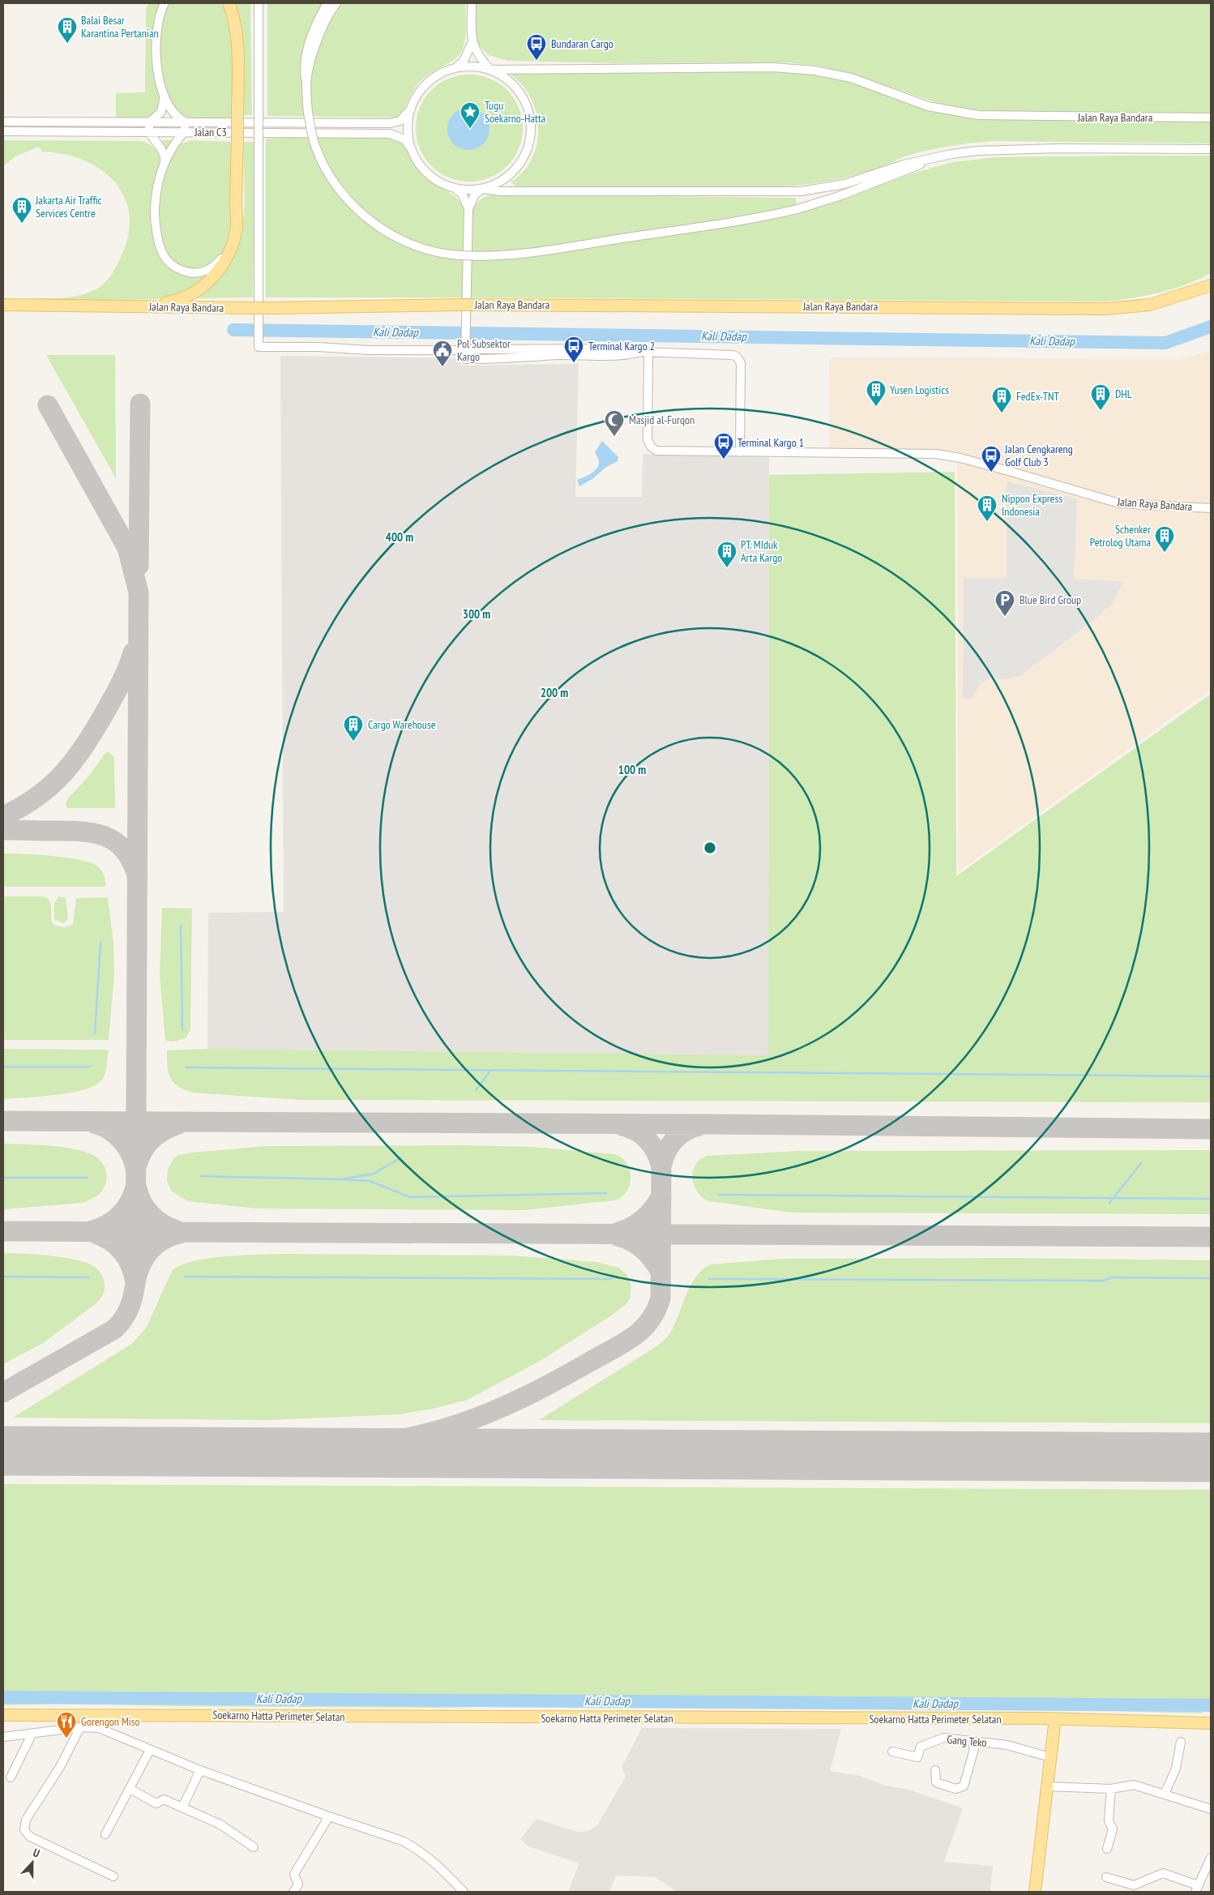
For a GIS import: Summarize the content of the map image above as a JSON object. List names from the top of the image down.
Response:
{
  "streets": {
    "main road": ["Jalan Raya Bandara", "Soekarno Hatta Perimeter Selatan"],
    "street": ["Jalan C3", "Gang Teko"]
  },
  "crossings": [
    ["Jalan Raya Bandara", "Jalan C3"]
  ],
  "water": ["Kali Dadap"],
  "places": {
    "building": [
      "Balai Besar Karantina Pertanian",
      "Jakarta Air Traffic Services Centre",
      "Yusen Logistics",
      "DHL",
      "FedEx-TNT",
      "Nippon Express Indonesia",
      "Schenker Petrolog Utama",
      "PT. MIduk Arta Kargo",
      "Cargo Warehouse"
    ],
    "bus stop": [
      "Bundaran Cargo",
      "Terminal Kargo 2",
      "Terminal Kargo 1",
      "Jalan Cengkareng Golf Club 3"
    ],
    "place": ["Tugu Soekarno-Hatta"],
    "public building": ["Pol Subsektor Kargo"],
    "mosque": ["Masjid al-Furqon"],
    "parking": ["Blue Bird Group"],
    "restaurant": ["Gorengon Miso"]
  },
  "north": "top",
  "rings": [
    "400 m",
    "300 m",
    "200 m",
    "100 m"
  ]
}
